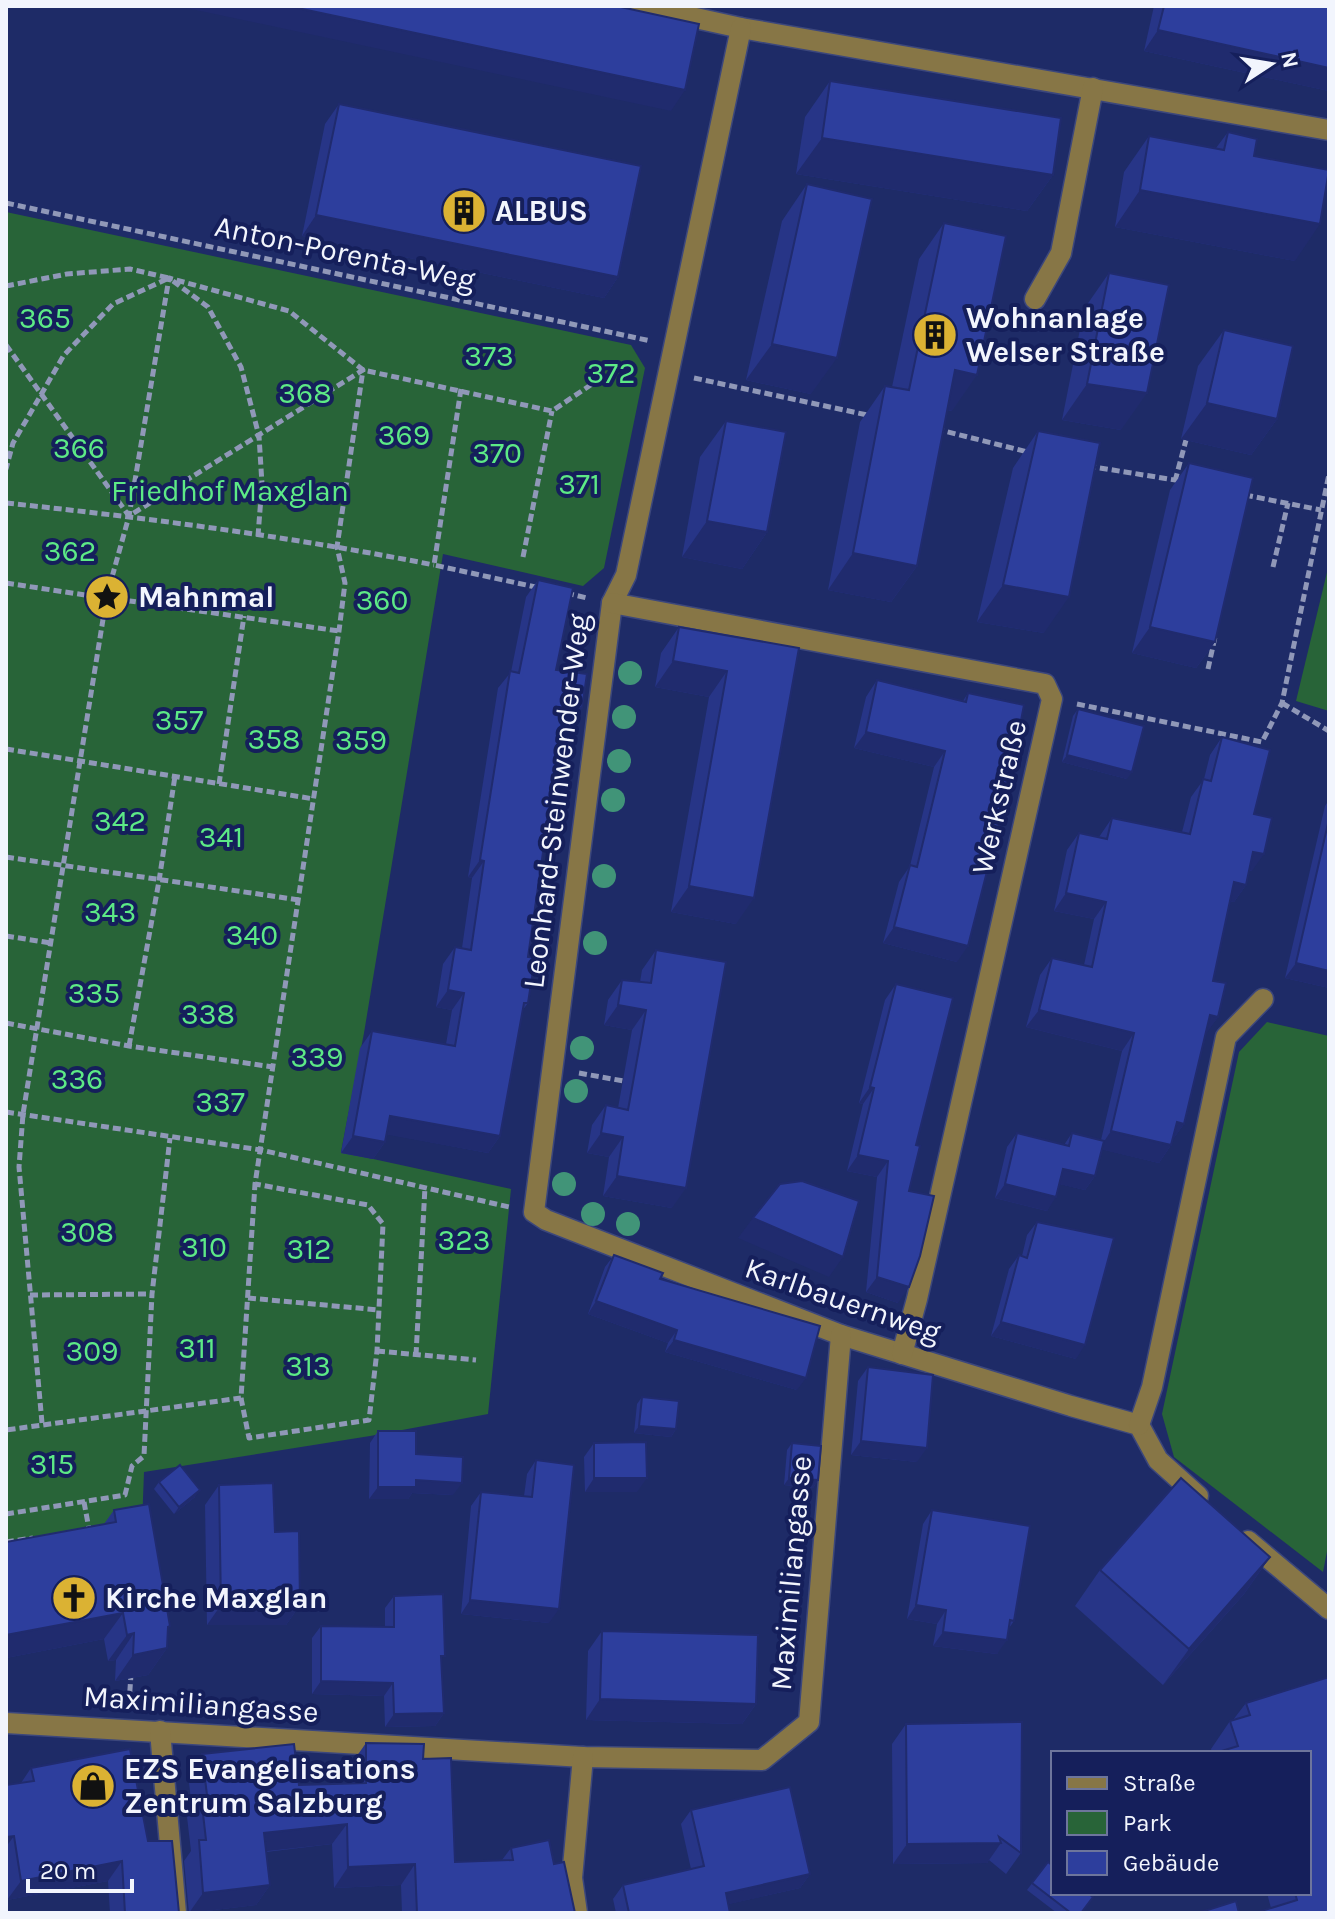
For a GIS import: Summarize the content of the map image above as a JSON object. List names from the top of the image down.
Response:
{
  "streets": {
    "street": [
      "Werkstraße",
      "Leonhard-Steinwender-Weg",
      "Karlbauernweg",
      "Maximiliangasse"
    ],
    "path": ["Anton-Porenta-Weg"]
  },
  "crossings": [
    ["Anton-Porenta-Weg", "Leonhard-Steinwender-Weg"],
    ["Werkstraße", "Leonhard-Steinwender-Weg"],
    ["Werkstraße", "Karlbauernweg"],
    ["Leonhard-Steinwender-Weg", "Karlbauernweg"],
    ["Karlbauernweg", "Maximiliangasse"]
  ],
  "parks": [
    "365",
    "373",
    "372",
    "368",
    "369",
    "366",
    "370",
    "371",
    "Friedhof Maxglan",
    "362",
    "360",
    "357",
    "358",
    "359",
    "342",
    "341",
    "343",
    "340",
    "335",
    "338",
    "339",
    "336",
    "337",
    "308",
    "323",
    "310",
    "312",
    "311",
    "309",
    "313",
    "315"
  ],
  "places": {
    "building": ["ALBUS", "Wohnanlage Welser Straße"],
    "place": ["Mahnmal"],
    "church": ["Kirche Maxglan"],
    "shop": ["EZS Evangelisations Zentrum Salzburg"]
  },
  "legend": ["Straße", "Park", "Gebäude"],
  "scale_bar": "20 m",
  "north": "right"
}
